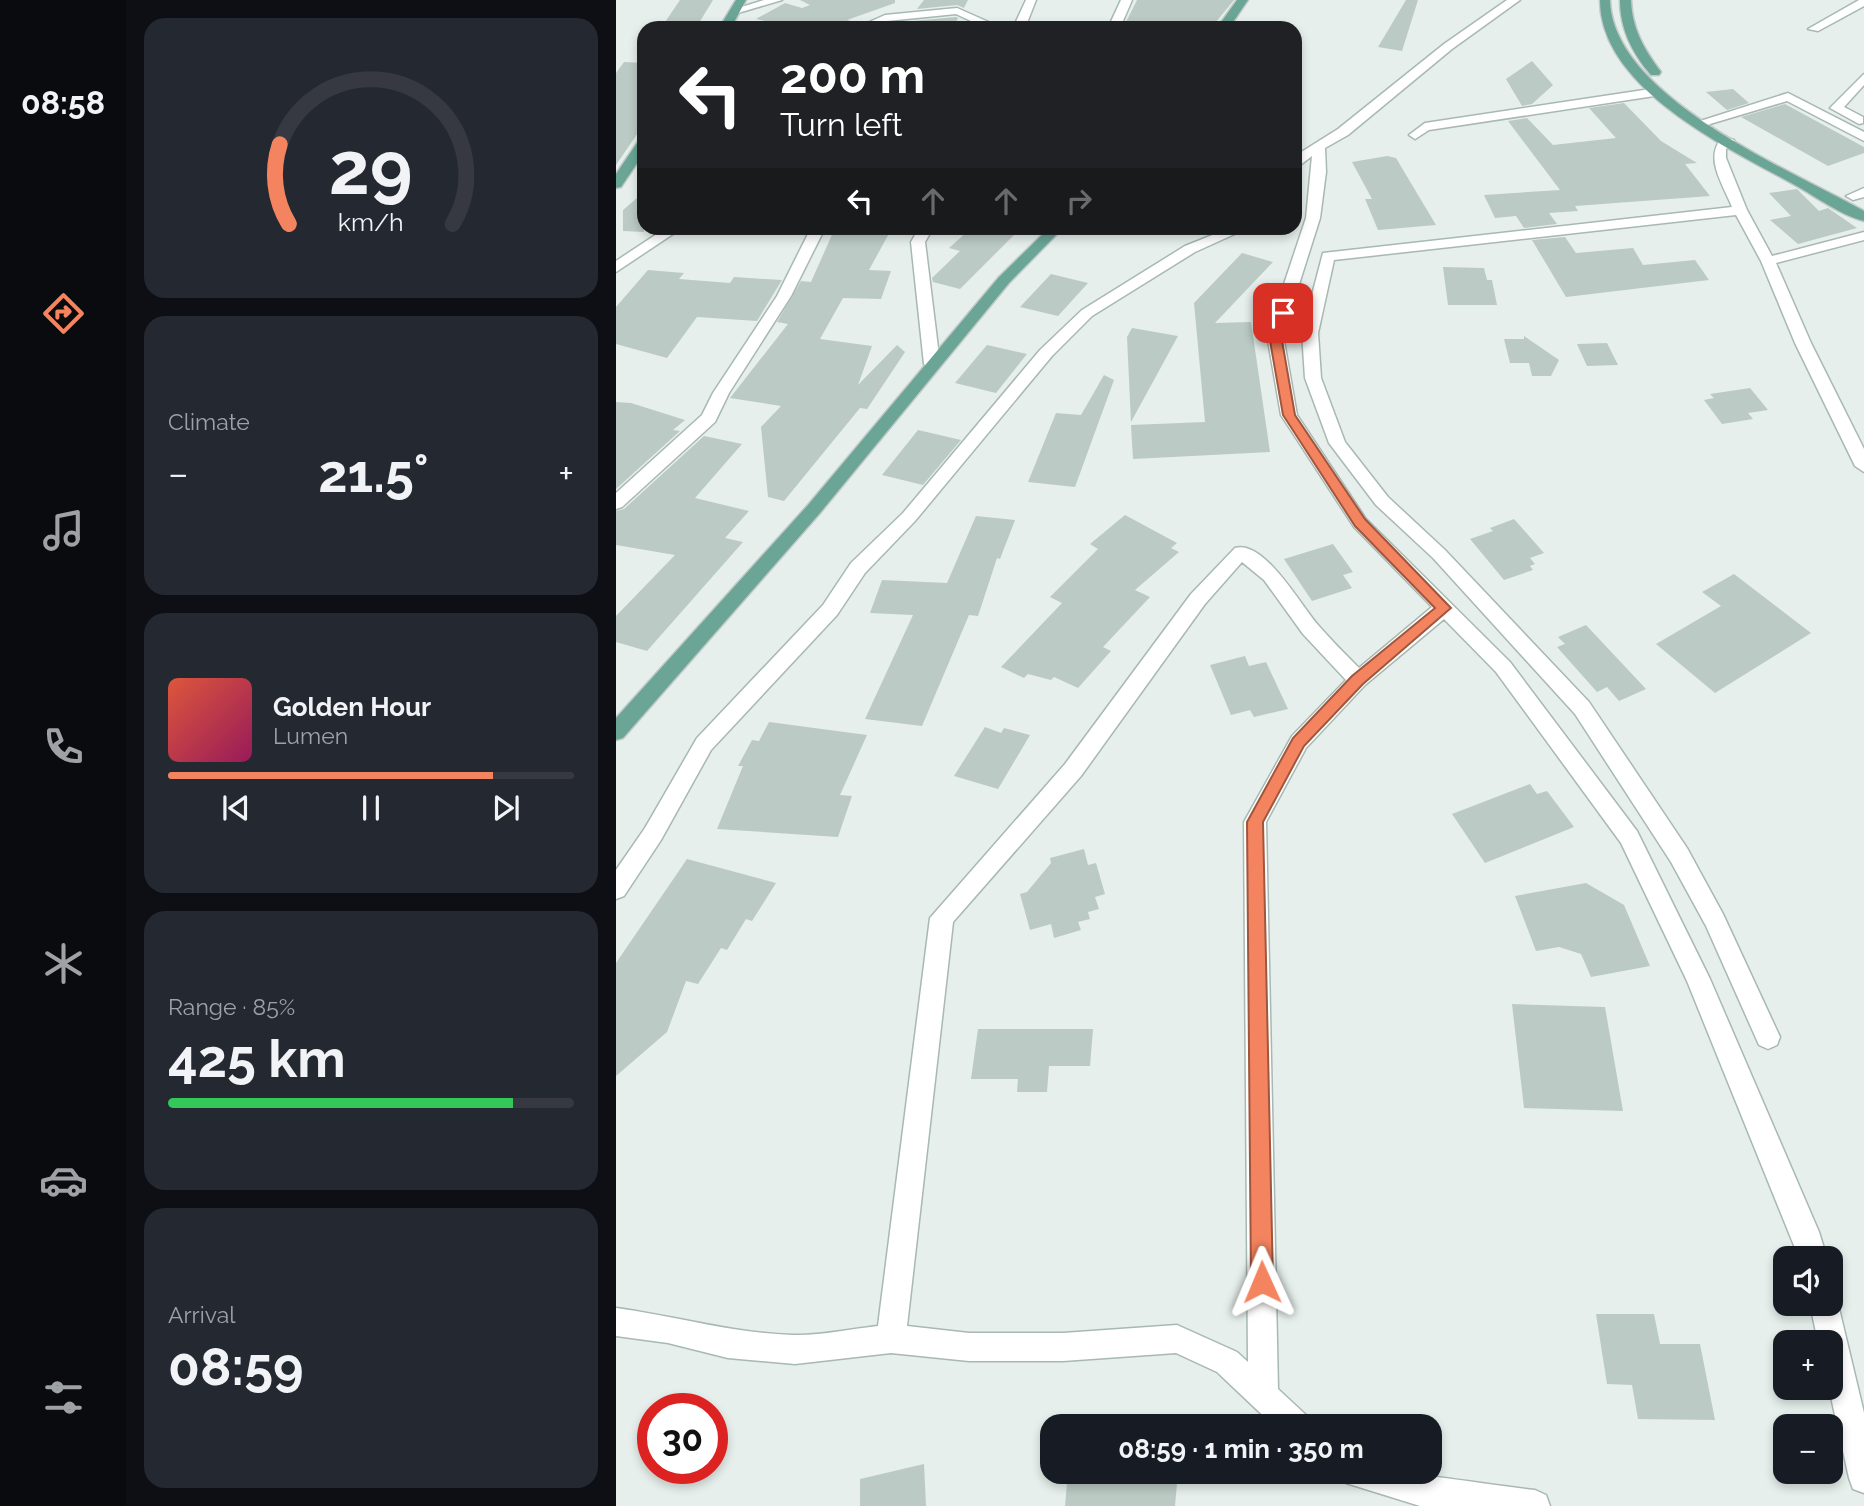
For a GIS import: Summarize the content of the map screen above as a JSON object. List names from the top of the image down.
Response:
{
  "page": {
    "tabs": "08:58",
    "turn": ["200 m", "Turn left"],
    "tile": [
      "Climate",
      ["Range · 85%", "425 km"],
      ["Arrival", "08:59"]
    ],
    "heat": ["−", "21.5°", "+"],
    "song": ["Golden Hour", "Lumen"],
    "map_buttons": ["+", "−"],
    "limit": "30",
    "trip": "08:59 · 1 min · 350 m",
    "gauge": ["29", "km/h"]
  }
}
